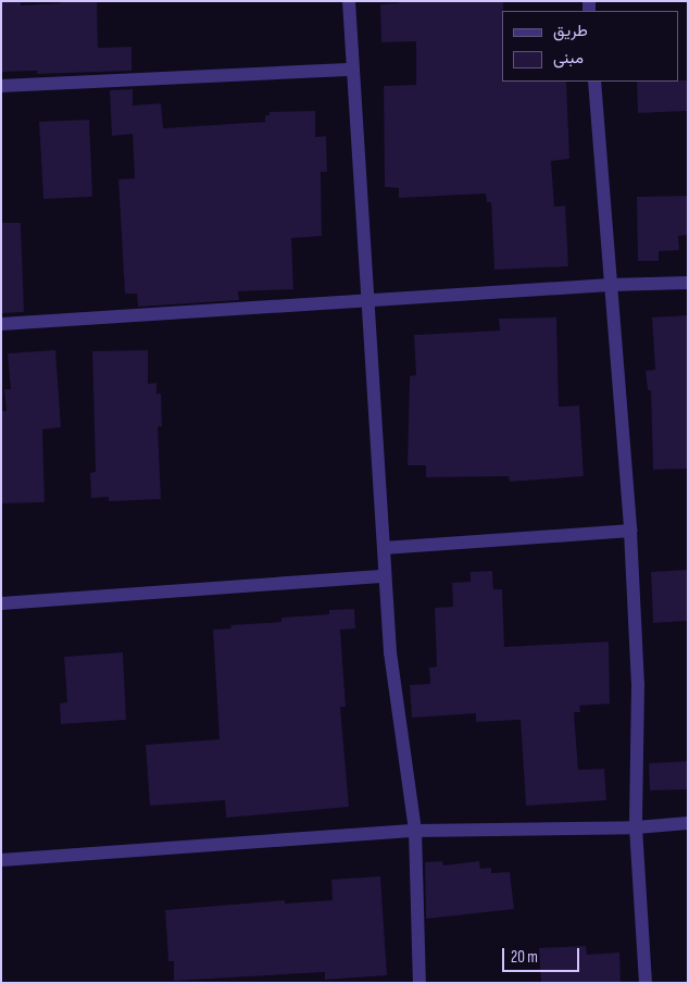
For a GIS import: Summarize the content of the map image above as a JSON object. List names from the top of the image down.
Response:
{
  "legend": ["طريق", "مبنى"],
  "scale_bar": "20 m"
}
